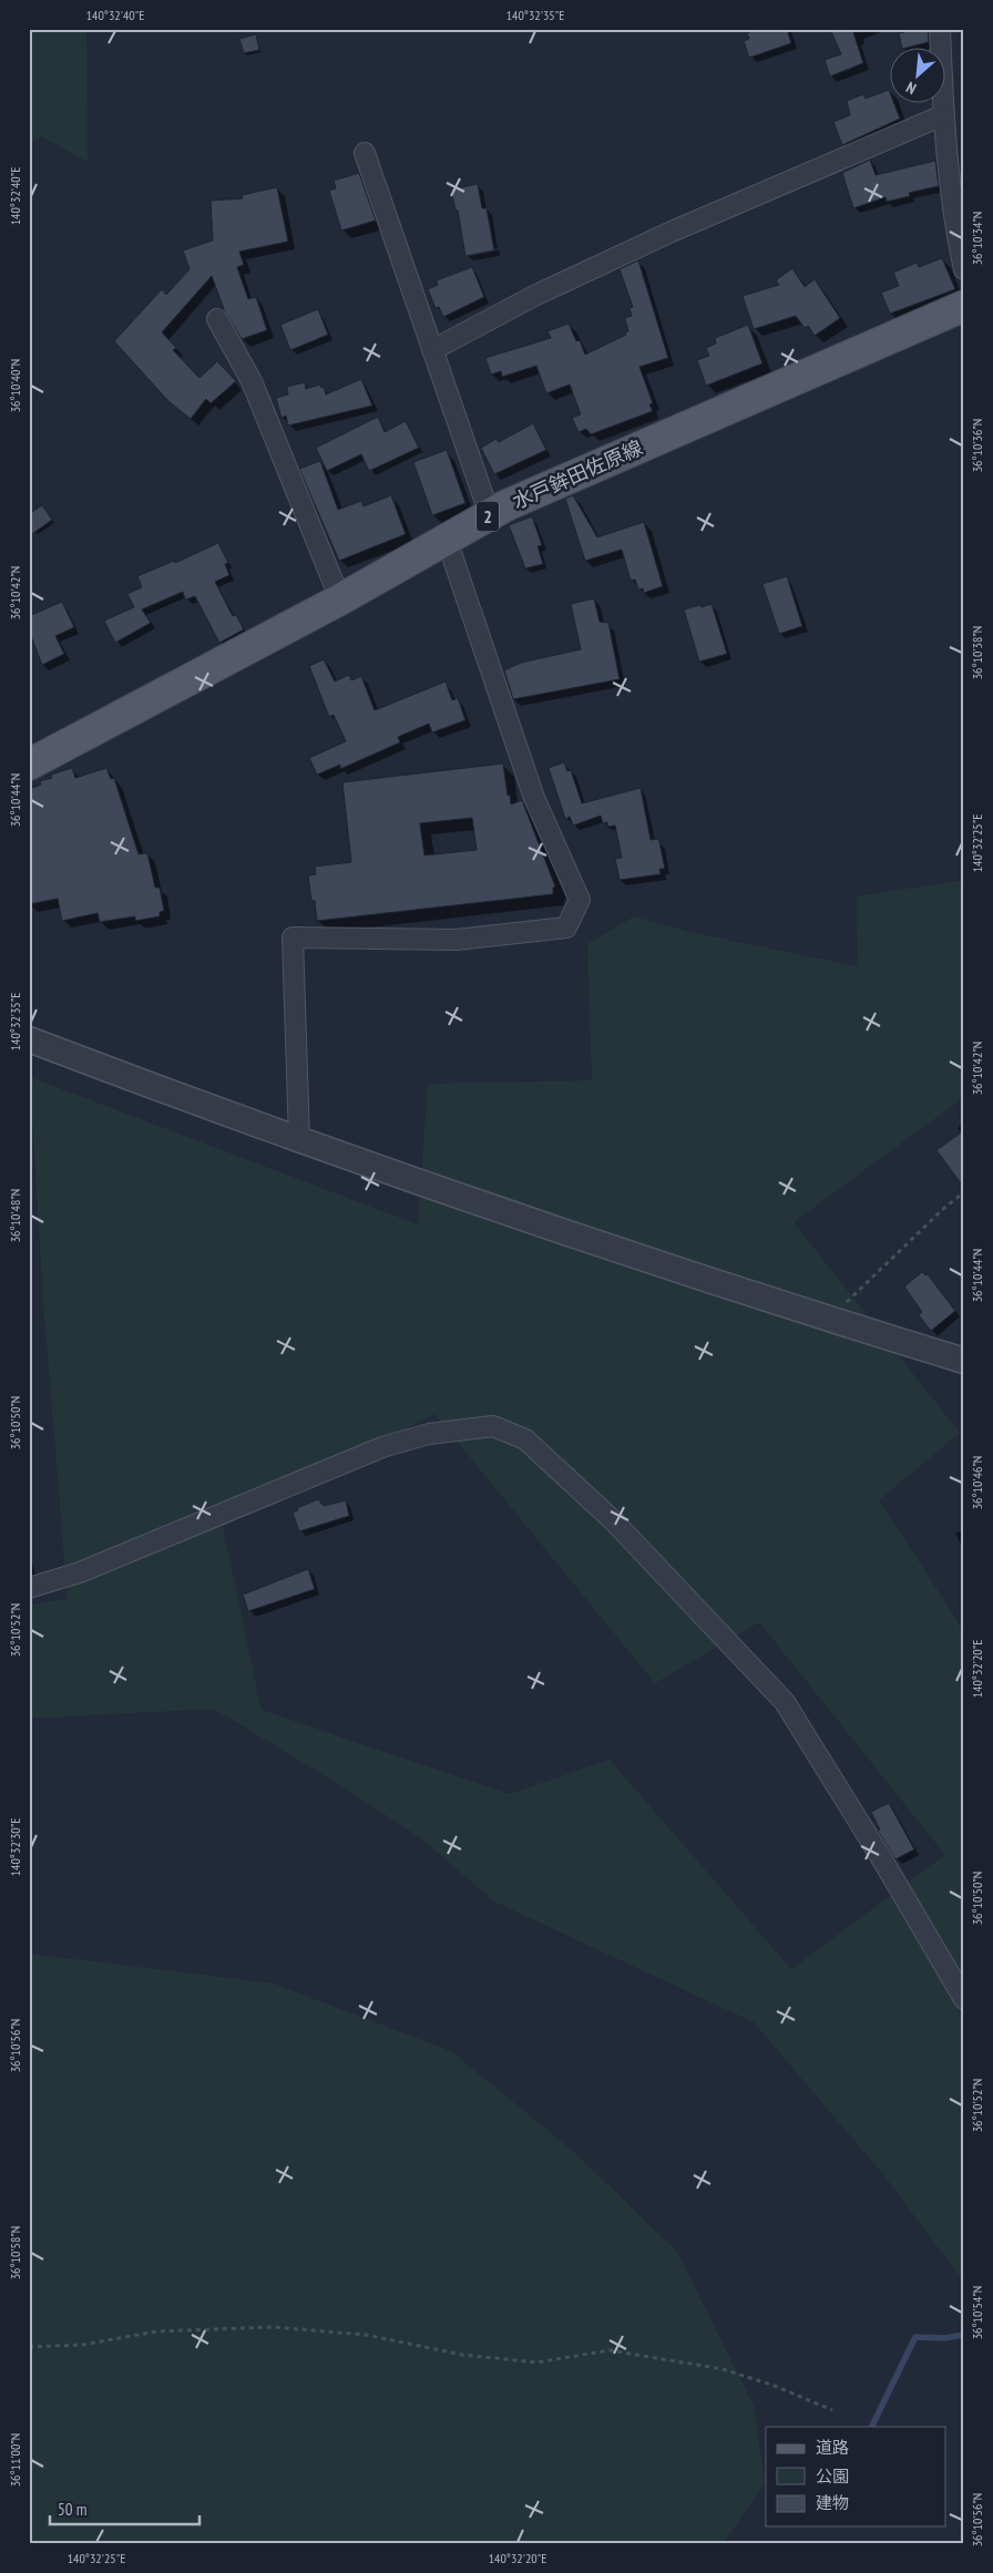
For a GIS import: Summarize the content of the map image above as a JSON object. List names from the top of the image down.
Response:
{
  "streets": {
    "main road": ["水戸鉾田佐原線", "2"]
  },
  "legend": ["道路", "公園", "建物"],
  "scale_bar": "50 m",
  "north": "bottom left",
  "coordinates": [
    "140°32'40\"E",
    "140°32'35\"E",
    "36°10'34\"N",
    "36°10'40\"N",
    "36°10'36\"N",
    "36°10'42\"N",
    "36°10'38\"N",
    "36°10'44\"N",
    "140°32'25\"E",
    "36°10'48\"N",
    "36°10'50\"N",
    "36°10'46\"N",
    "36°10'52\"N",
    "140°32'20\"E",
    "140°32'30\"E",
    "36°10'56\"N",
    "36°10'58\"N",
    "36°10'54\"N",
    "36°11'00\"N"
  ]
}
